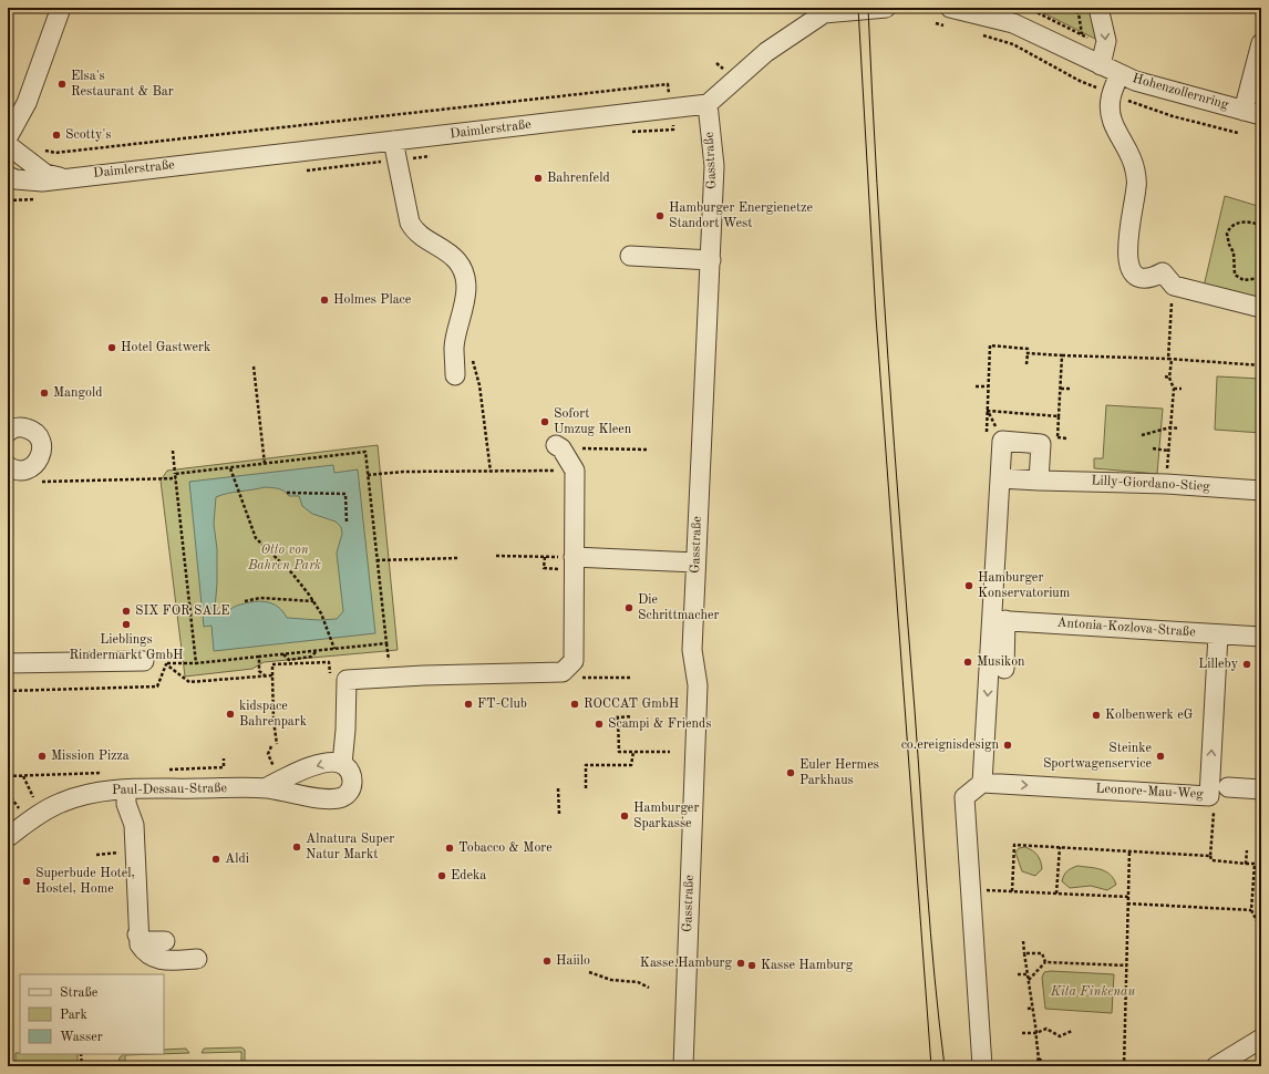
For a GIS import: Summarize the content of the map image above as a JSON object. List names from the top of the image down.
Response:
{
  "streets": {
    "street": [
      "Hohenzollernring",
      "Daimlerstraße",
      "Gasstraße",
      "Lilly-Giordano-Stieg",
      "Antonia-Kozlova-Straße",
      "Paul-Dessau-Straße",
      "Leonore-Mau-Weg"
    ]
  },
  "crossings": [
    ["Daimlerstraße", "Gasstraße"],
    ["Antonia-Kozlova-Straße", "Leonore-Mau-Weg"]
  ],
  "parks": ["Otto von Bahren Park", "Kita Finkenau"],
  "places": [
    "Elsa's Restaurant & Bar",
    "Scotty's",
    "Bahrenfeld",
    "Hamburger Energienetze Standort West",
    "Holmes Place",
    "Hotel Gastwerk",
    "Mangold",
    "Sofort Umzug Kleen",
    "Hamburger Konservatorium",
    "Die Schrittmacher",
    "SIX FOR SALE",
    "Lieblings Rindermarkt GmbH",
    "Musikon",
    "Lilleby",
    "FT-Club",
    "ROCCAT GmbH",
    "kidspace Bahrenpark",
    "Kolbenwerk eG",
    "Scampi & Friends",
    "co.ereignisdesign",
    "Mission Pizza",
    "Steinke Sportwagenservice",
    "Euler Hermes Parkhaus",
    "Hamburger Sparkasse",
    "Alnatura Super Natur Markt",
    "Tobacco & More",
    "Aldi",
    "Edeka",
    "Superbude Hotel, Hostel, Home",
    "Haiilo",
    "Kasse.Hamburg",
    "Kasse Hamburg"
  ],
  "legend": ["Straße", "Park", "Wasser"]
}
